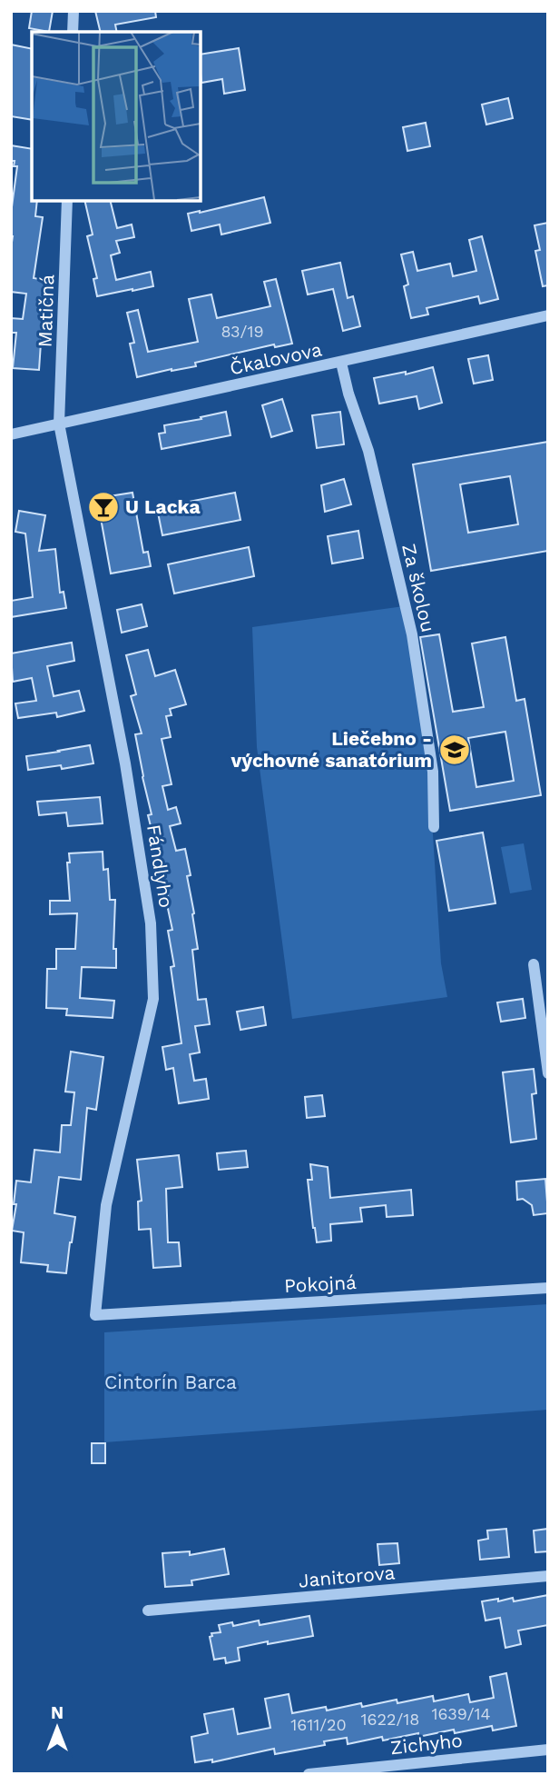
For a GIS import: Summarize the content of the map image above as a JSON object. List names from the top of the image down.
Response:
{
  "streets": {
    "street": [
      "Matičná",
      "Čkalovova",
      "Za školou",
      "Fándlyho",
      "Pokojná",
      "Janitorova",
      "Zichyho"
    ]
  },
  "crossings": [
    ["Matičná", "Čkalovova"],
    ["Matičná", "Fándlyho"],
    ["Čkalovova", "Za školou"],
    ["Čkalovova", "Fándlyho"],
    ["Fándlyho", "Pokojná"]
  ],
  "parks": ["Cintorín Barca"],
  "places": {
    "bar": ["U Lacka"],
    "school or university": ["Liečebno - výchovné sanatórium"]
  },
  "house_numbers": [
    "83/19",
    "1639/14",
    "1622/18",
    "1611/20"
  ],
  "north": "top"
}
